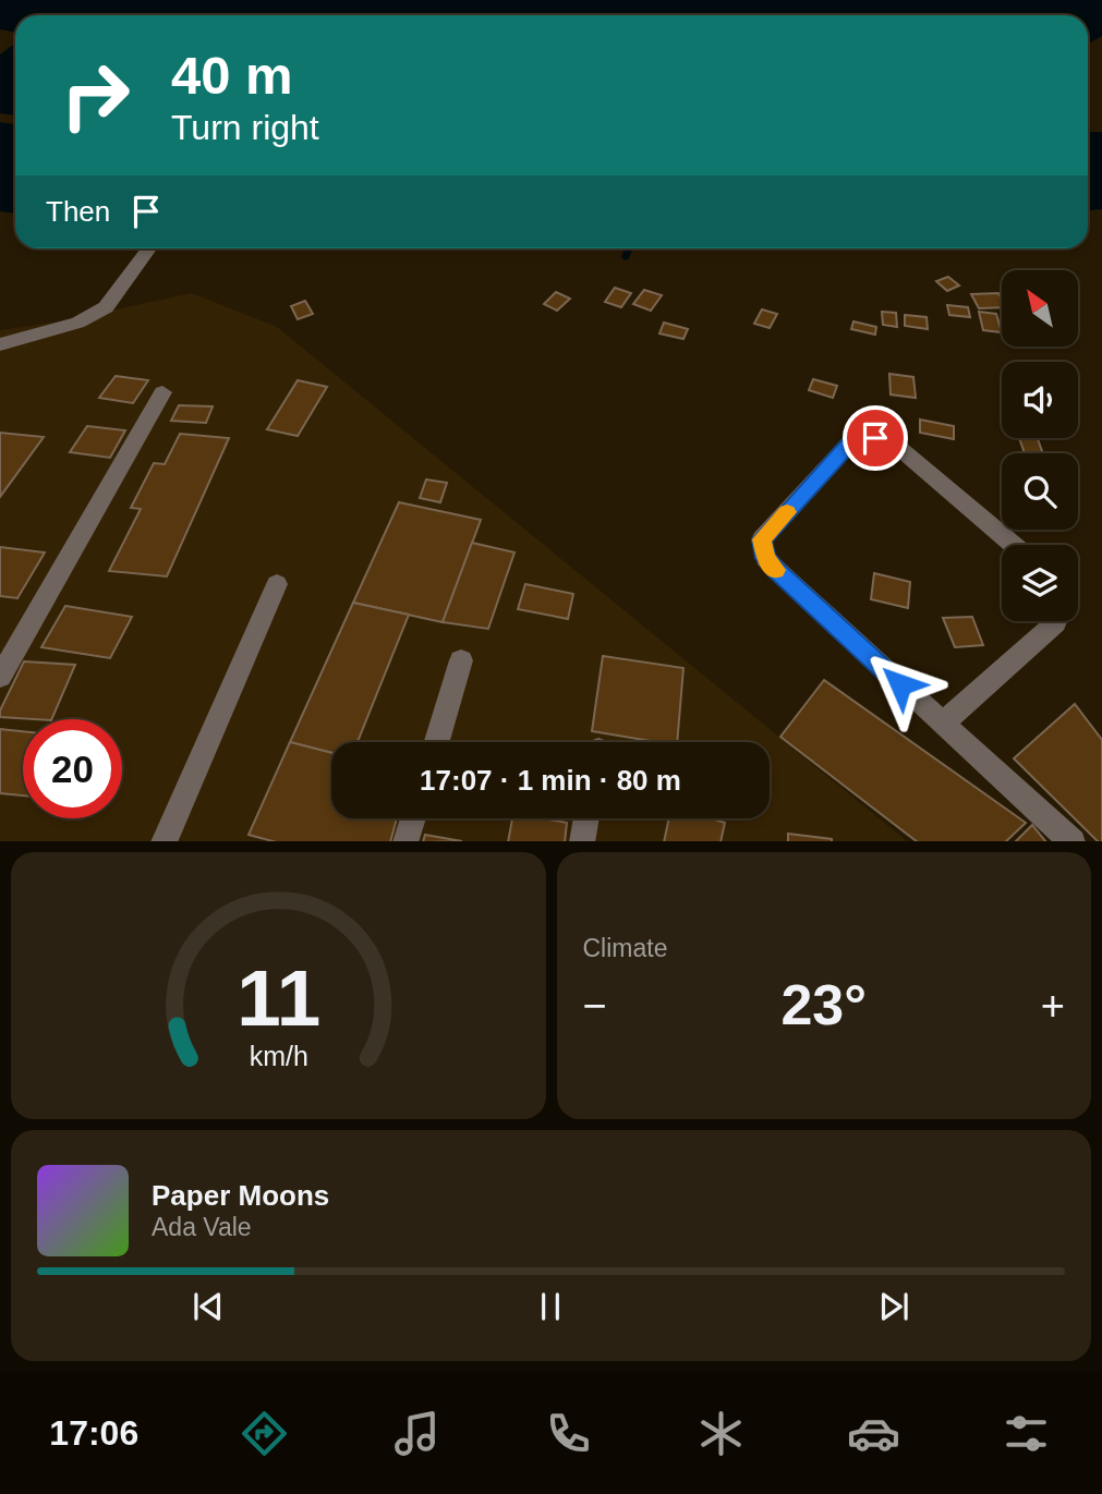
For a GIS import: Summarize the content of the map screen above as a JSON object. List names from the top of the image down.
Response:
{
  "north": "top left",
  "page": {
    "turn": ["40 m", "Turn right"],
    "then": "Then",
    "limit": "20",
    "trip": "17:07 · 1 min · 80 m",
    "tile": "Climate",
    "heat": ["−", "23°", "+"],
    "song": ["Paper Moons", "Ada Vale"],
    "tabs": "17:06",
    "gauge": ["11", "km/h"]
  }
}
